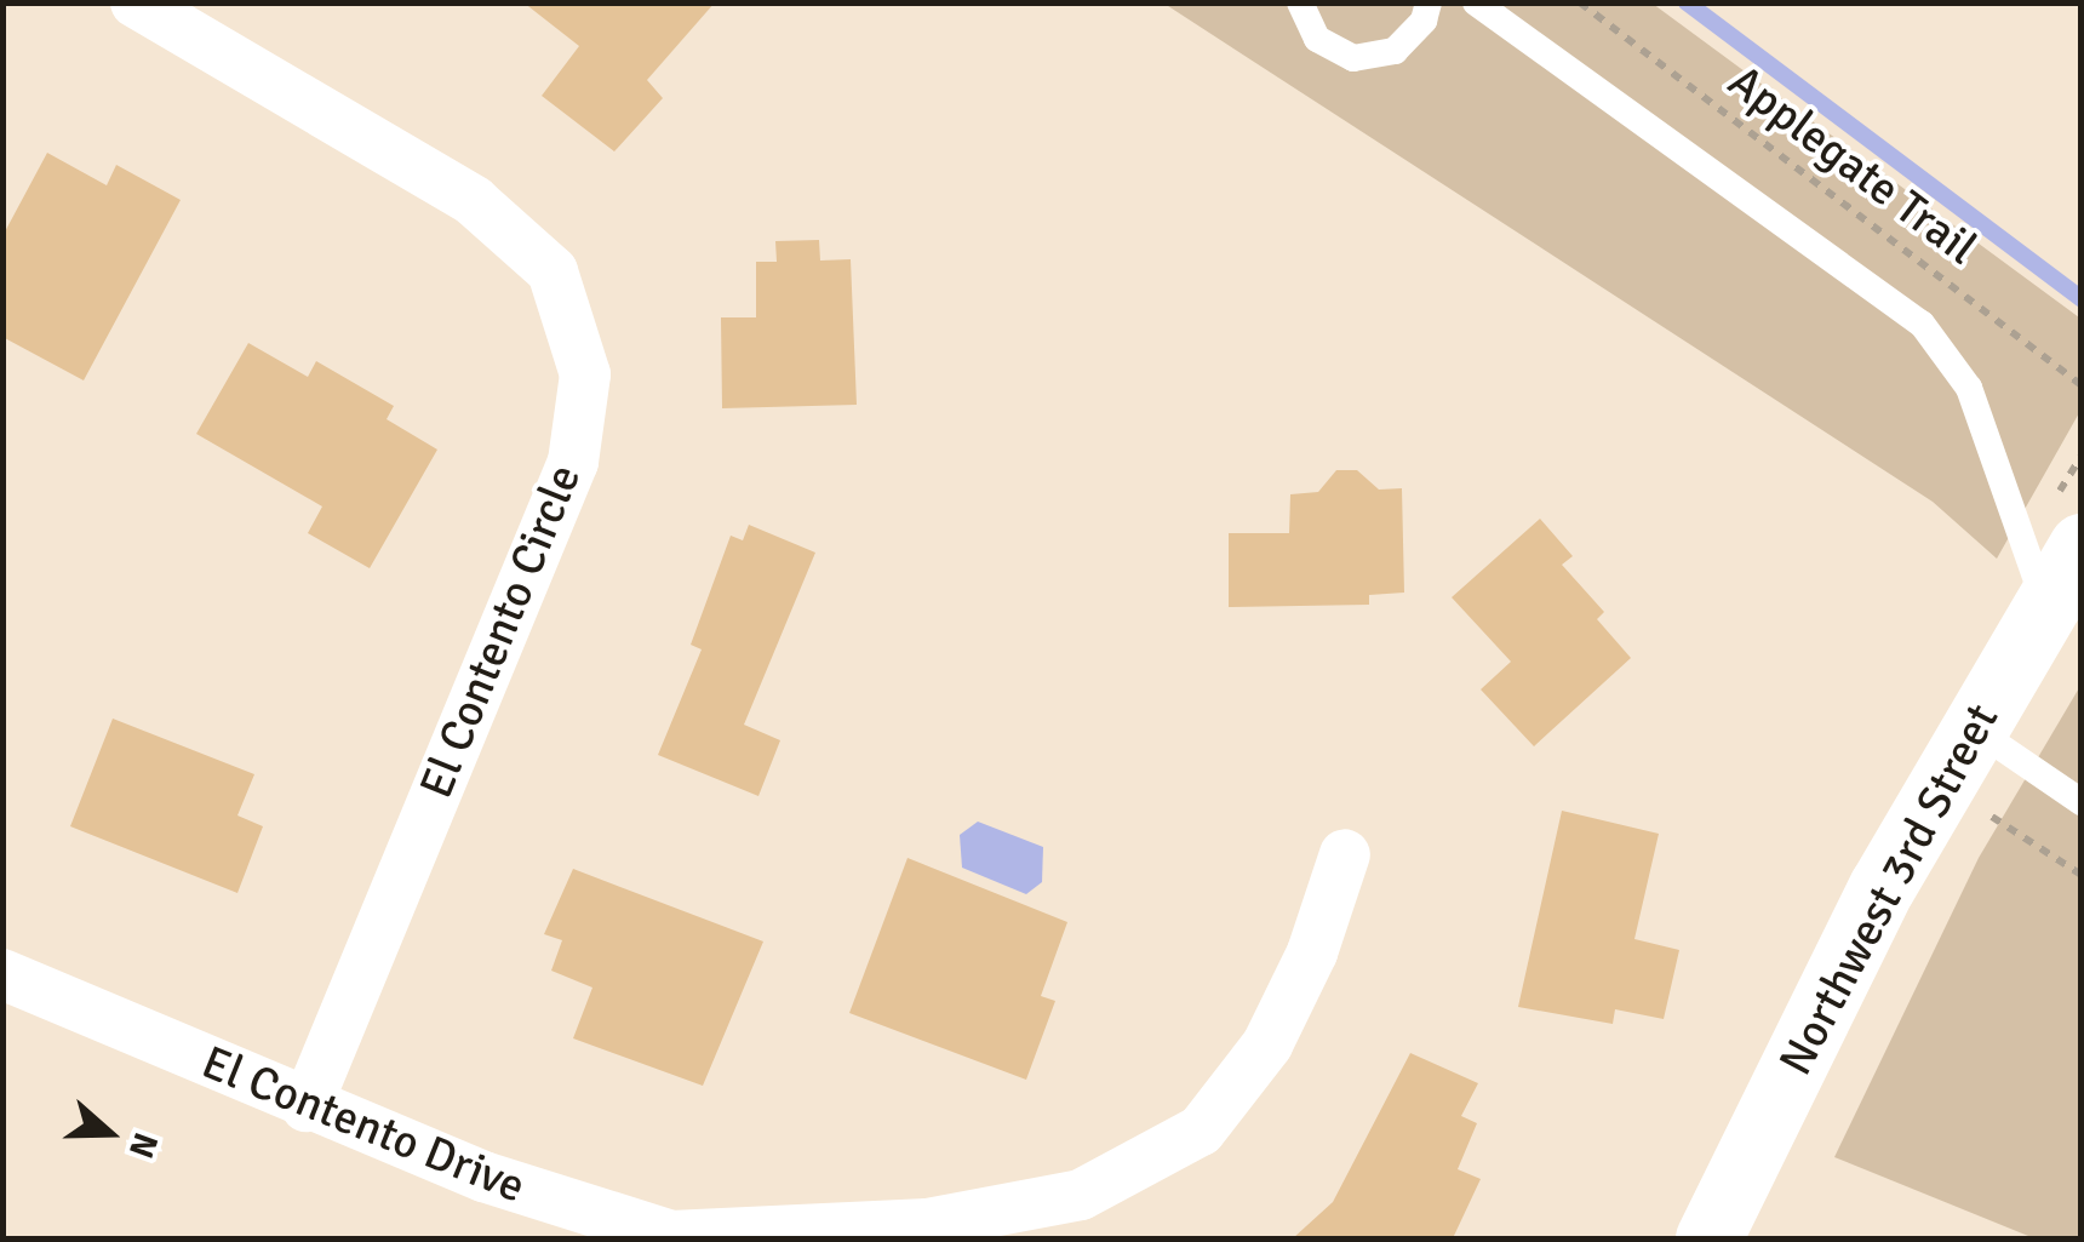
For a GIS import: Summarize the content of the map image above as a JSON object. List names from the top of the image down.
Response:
{
  "streets": {
    "street": ["El Contento Circle", "Northwest 3rd Street", "El Contento Drive"],
    "path": ["Applegate Trail"]
  },
  "crossings": [
    ["El Contento Circle", "El Contento Drive"]
  ],
  "north": "right"
}
